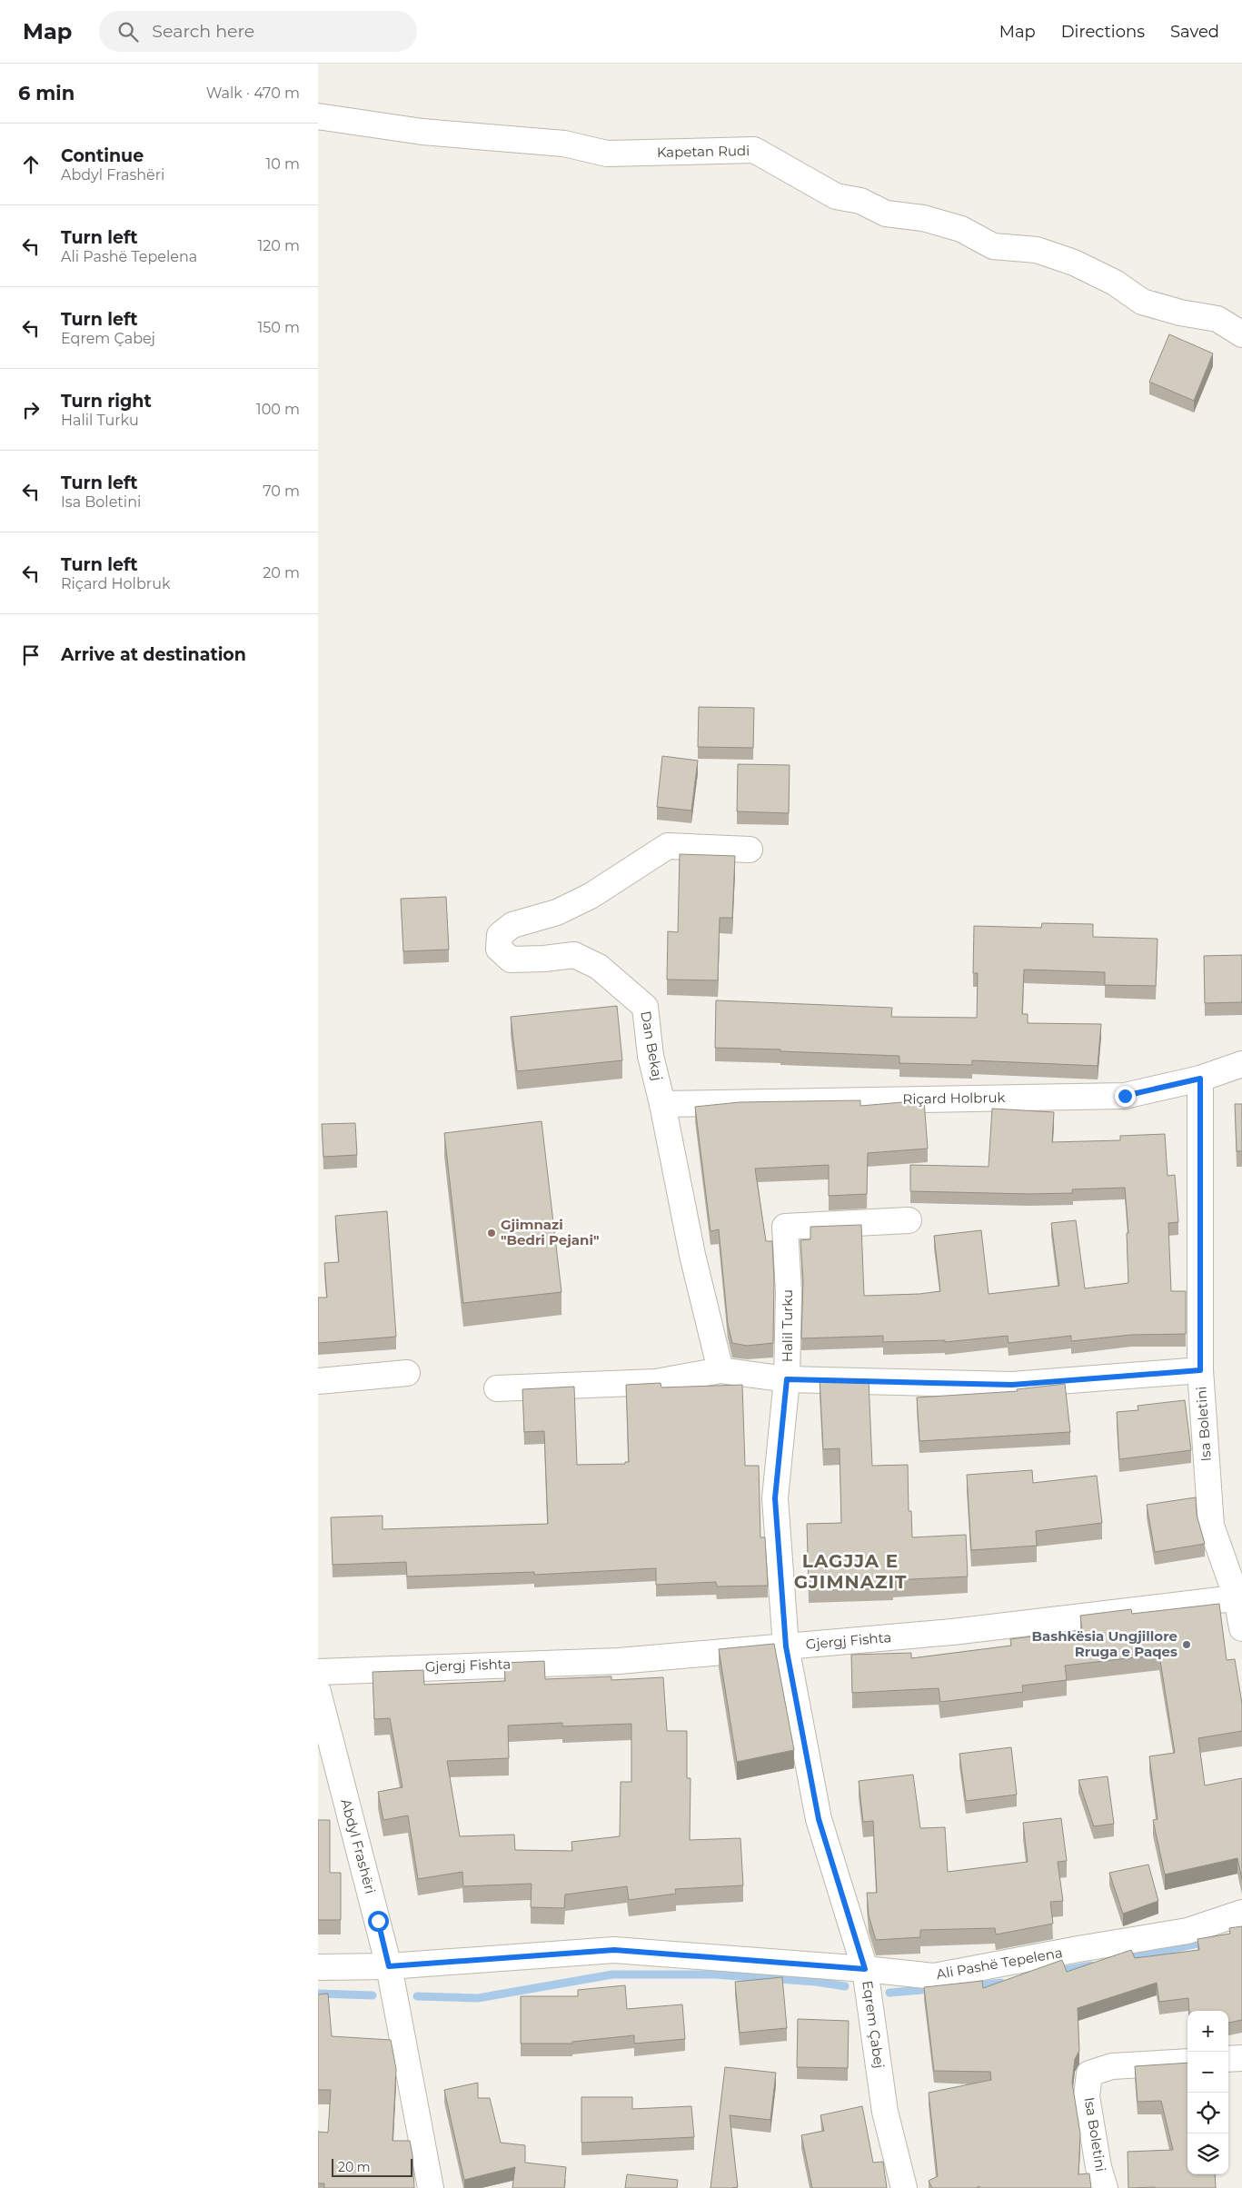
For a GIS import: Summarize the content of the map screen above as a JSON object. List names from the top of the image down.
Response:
{
  "streets": {
    "street": [
      "Kapetan Rudi",
      "Dan Bekaj",
      "Riçard Holbruk",
      "Halil Turku",
      "Isa Boletini",
      "Gjergj Fishta",
      "Abdyl Frashëri",
      "Ali Pashë Tepelena",
      "Eqrem Çabej"
    ]
  },
  "crossings": [
    ["Dan Bekaj", "Riçard Holbruk"],
    ["Riçard Holbruk", "Isa Boletini"],
    ["Halil Turku", "Isa Boletini"],
    ["Halil Turku", "Eqrem Çabej"],
    ["Isa Boletini", "Gjergj Fishta"],
    ["Gjergj Fishta", "Eqrem Çabej"],
    ["Abdyl Frashëri", "Ali Pashë Tepelena"],
    ["Ali Pashë Tepelena", "Eqrem Çabej"]
  ],
  "districts": ["LAGJJA E GJIMNAZIT"],
  "places": ["Gjimnazi \"Bedri Pejani\"", "Bashkësia Ungjillore Rruga e Paqes"],
  "scale_bar": "20 m",
  "page": {
    "header": "Map",
    "search": "Search here",
    "nav": ["Map", "Directions", "Saved"],
    "heading": ["6 min", "Walk · 470 m"],
    "list": [
      ["Continue", "Abdyl Frashëri", "10 m"],
      ["Turn left", "Ali Pashë Tepelena", "120 m"],
      ["Turn left", "Eqrem Çabej", "150 m"],
      ["Turn right", "Halil Turku", "100 m"],
      ["Turn left", "Isa Boletini", "70 m"],
      ["Turn left", "Riçard Holbruk", "20 m"],
      "Arrive at destination"
    ],
    "map_buttons": ["+", "−"],
    "scale": "20 m"
  }
}
